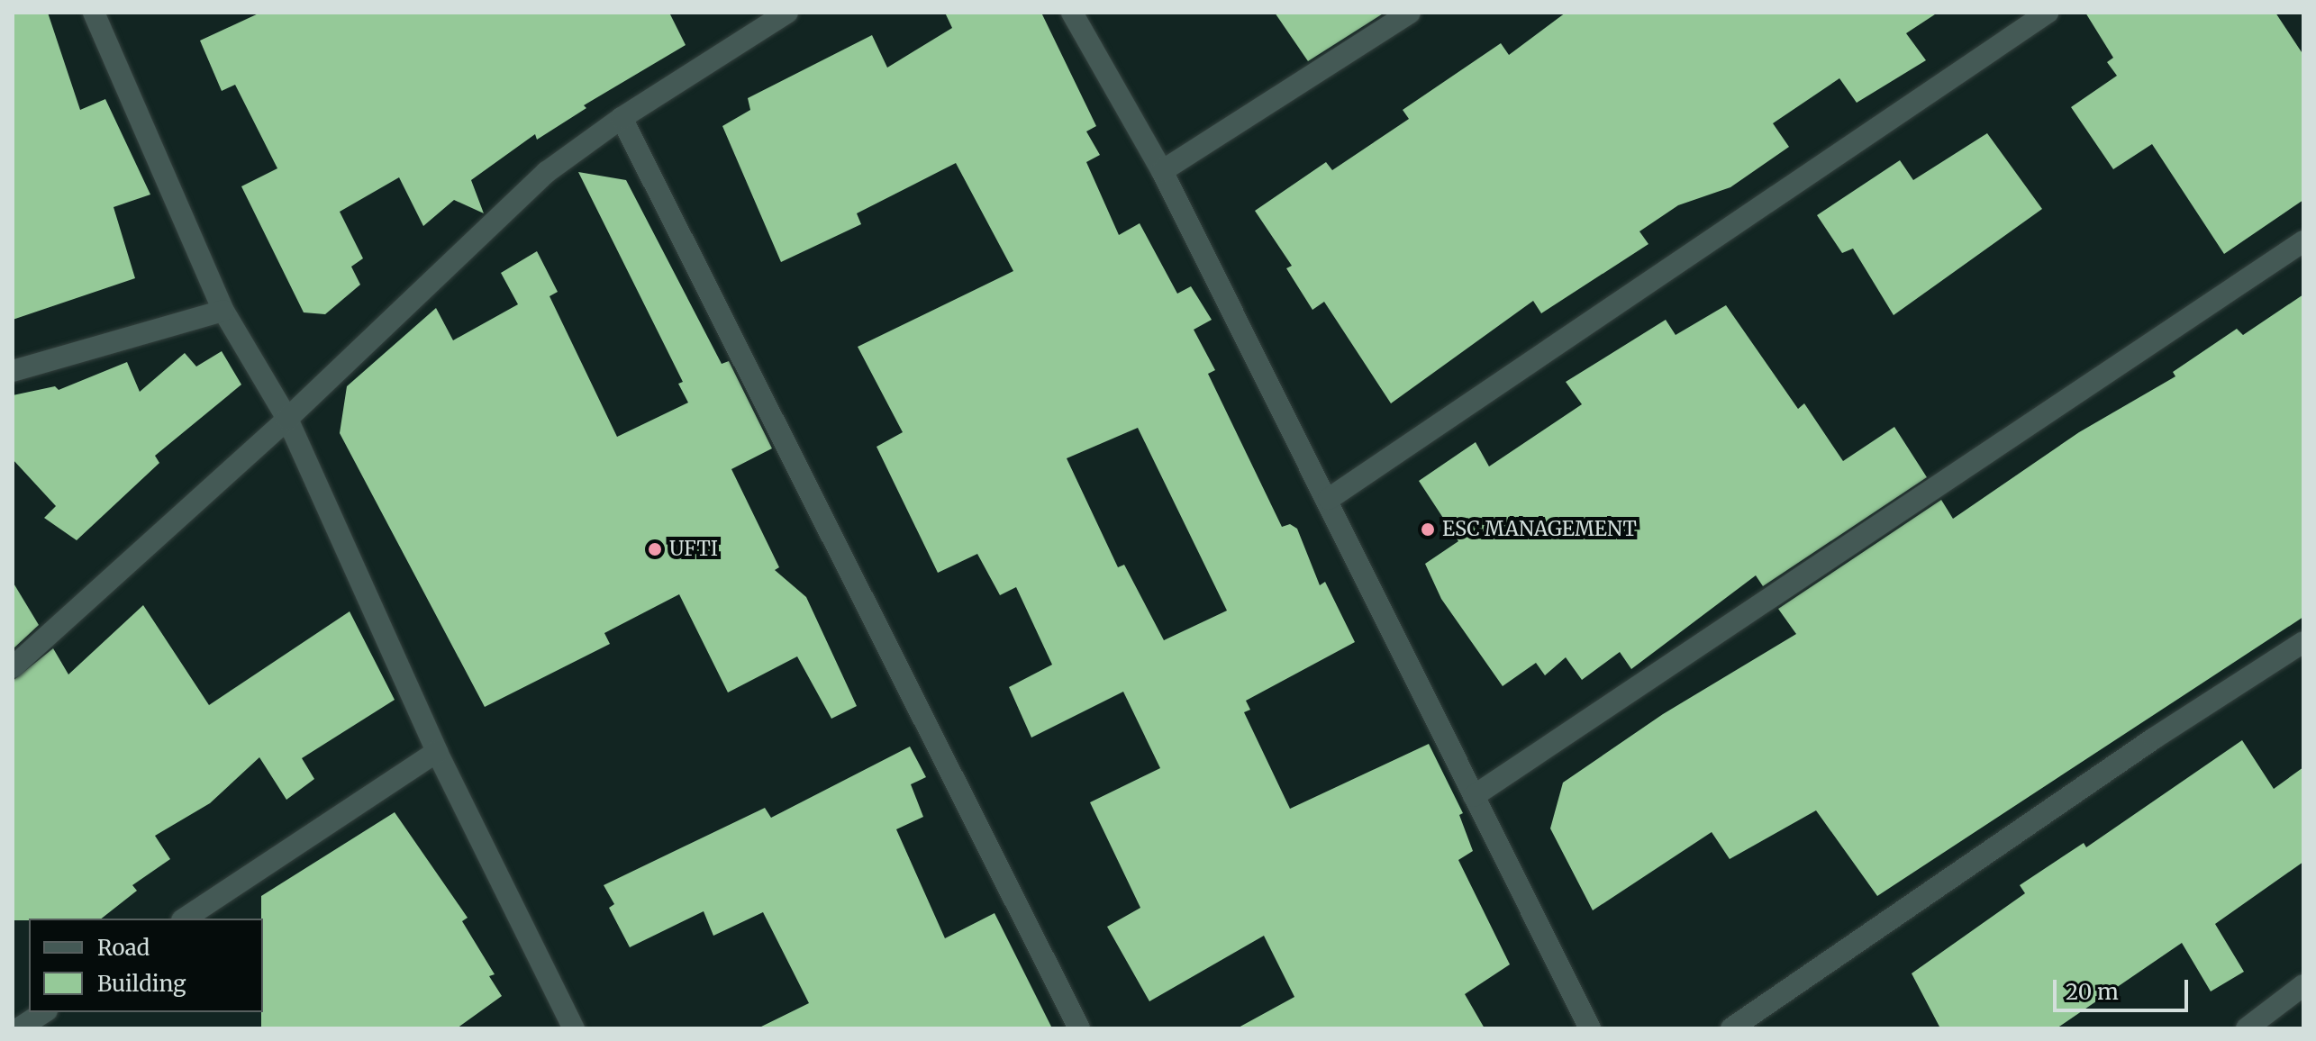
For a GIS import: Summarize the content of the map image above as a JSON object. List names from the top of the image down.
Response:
{
  "places": ["ESC MANAGEMENT", "UFTI"],
  "legend": ["Road", "Building"],
  "scale_bar": "20 m"
}
